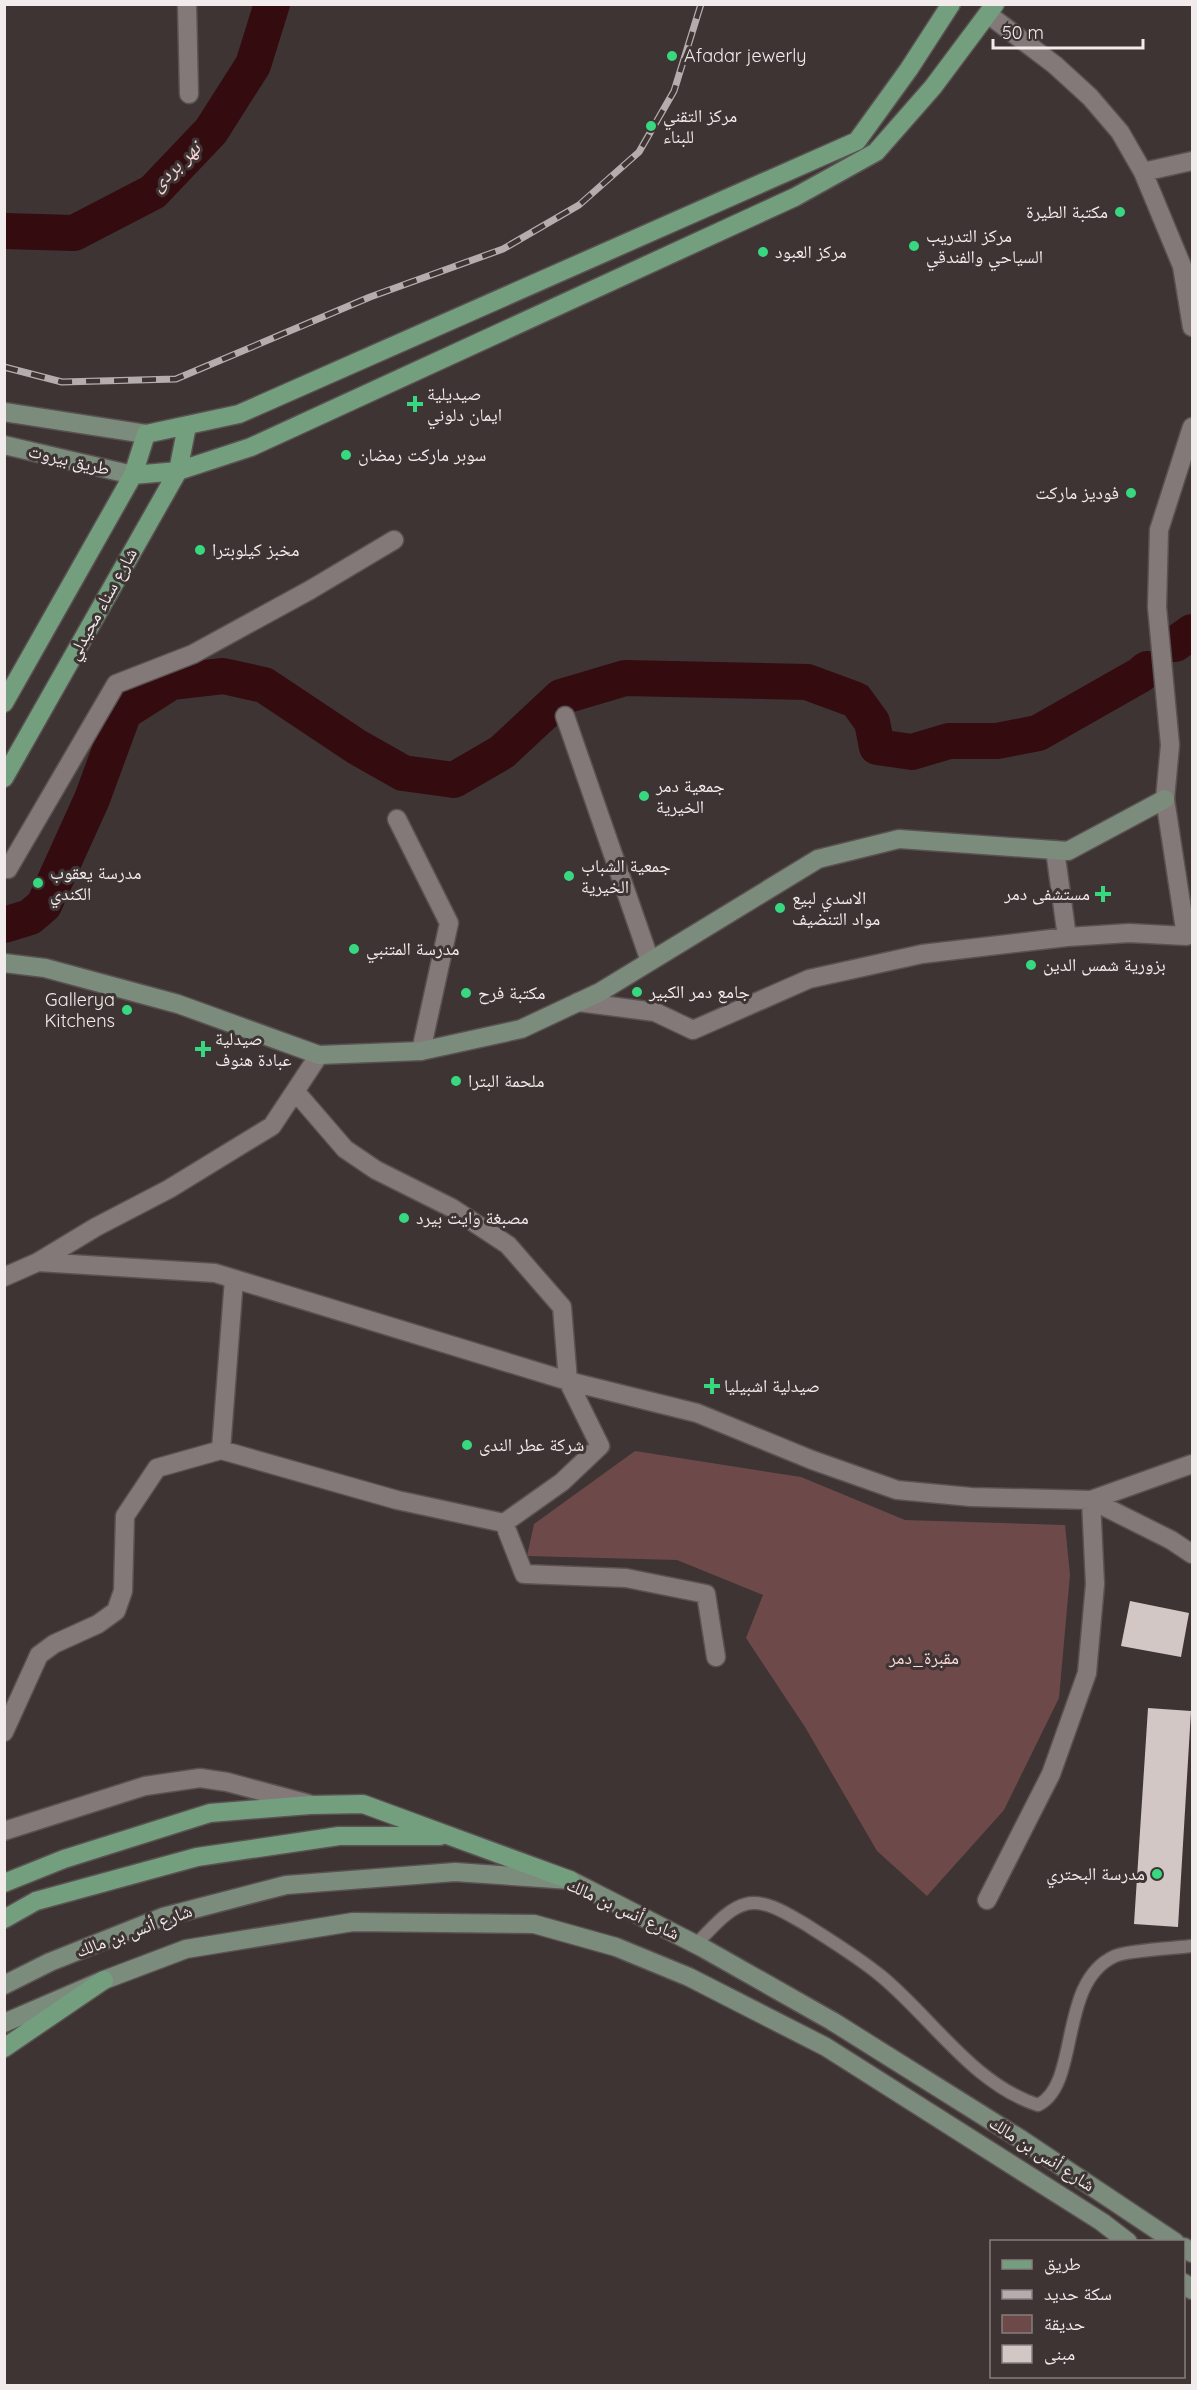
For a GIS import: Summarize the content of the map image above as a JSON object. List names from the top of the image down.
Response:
{
  "streets": {
    "main road": ["طريق بيروت", "شارع سناء محيدلي", "شارع أنس بن مالك"]
  },
  "water": ["نهر بردى"],
  "parks": ["مقبرة_دمر"],
  "places": {
    "other": [
      "Afadar jewerly",
      "مركز التقني للبناء",
      "مكتبة الطيرة",
      "مركز التدريب السياحي والفندقي",
      "مركز العبود",
      "سوبر ماركت رمضان",
      "فوديز ماركت",
      "مخبز كيلوبترا",
      "جمعية دمر الخيرية",
      "جمعية الشباب الخيرية",
      "مدرسة يعقوب الكندي",
      "الاسدي لبيع مواد التنضيف",
      "مدرسة المتنبي",
      "بزورية شمس الدين",
      "جامع دمر الكبير",
      "مكتبة فرح",
      "Gallerya Kitchens",
      "ملحمة البترا",
      "مصبغة وايت بيرد",
      "شركة عطر الندى",
      "مدرسة البحتري"
    ],
    "health": [
      "صيديلية ايمان دلوني",
      "مستشفى دمر",
      "صيدلية عبادة هنوف",
      "صيدلية اشبيليا"
    ]
  },
  "legend": [
    "طريق",
    "سكة حديد",
    "حديقة",
    "مبنى"
  ],
  "scale_bar": "50 m"
}
